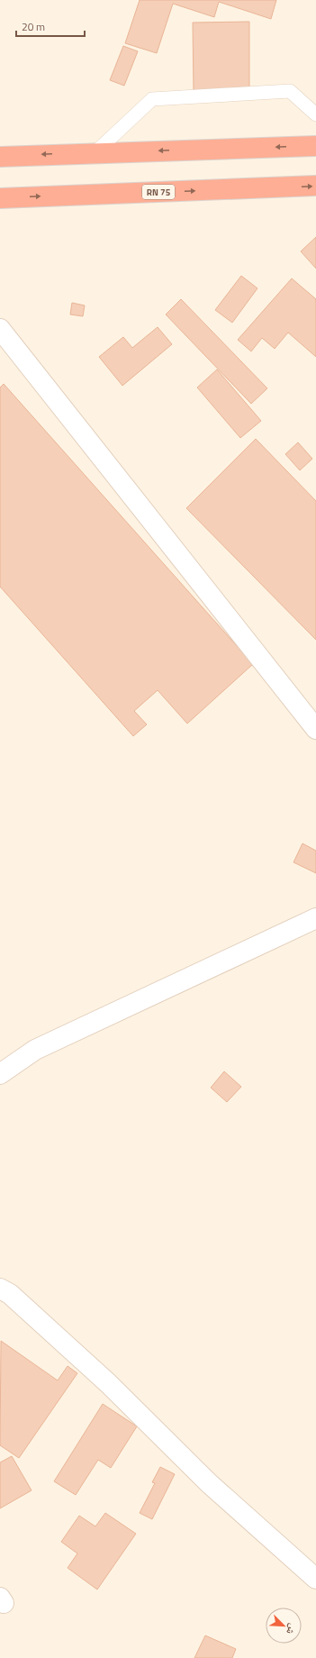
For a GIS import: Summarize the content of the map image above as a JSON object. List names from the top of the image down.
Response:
{
  "streets": {
    "highway": ["RN 75"]
  },
  "scale_bar": "20 m",
  "north": "bottom right"
}
